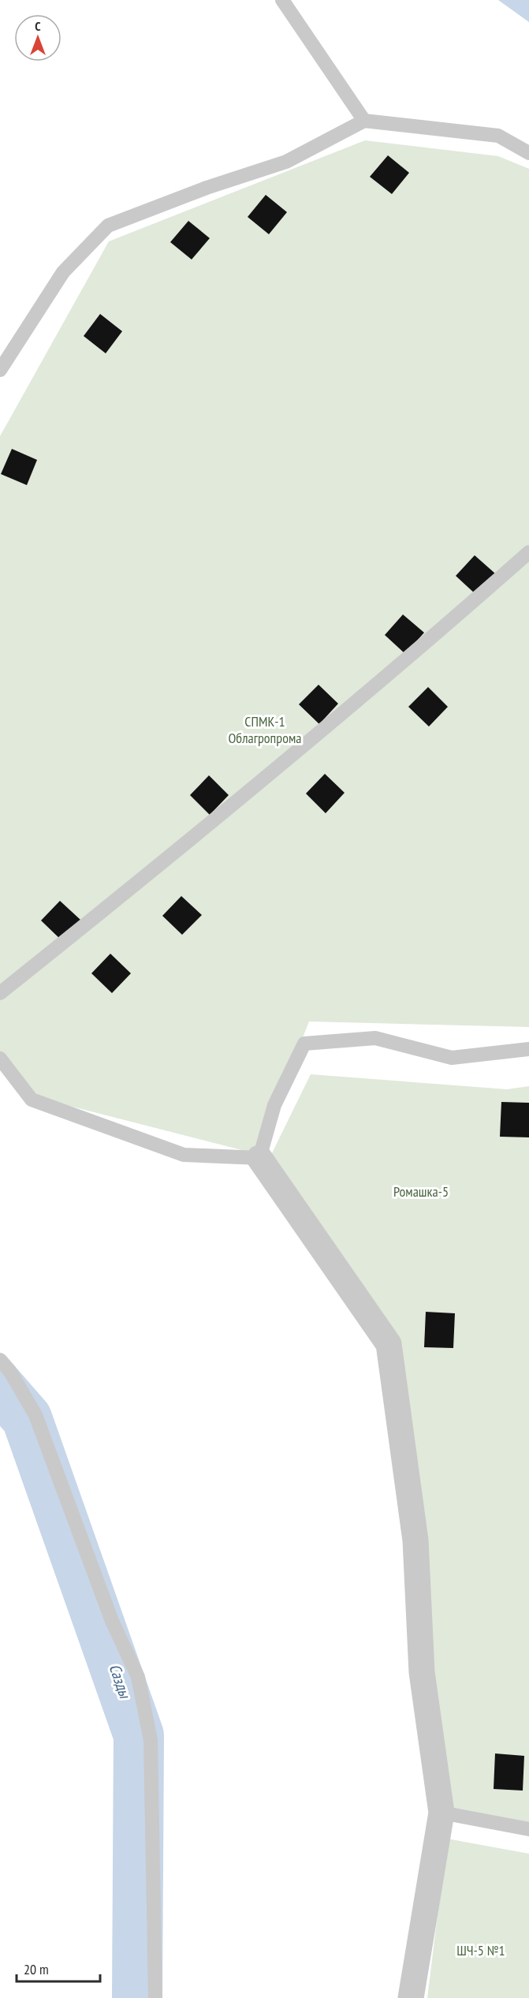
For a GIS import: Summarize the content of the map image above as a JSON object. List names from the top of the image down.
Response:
{
  "water": ["Сазды"],
  "parks": ["СПМК-1 Облагропрома", "Ромашка-5", "ШЧ-5 №1"],
  "scale_bar": "20 m",
  "north": "top"
}
